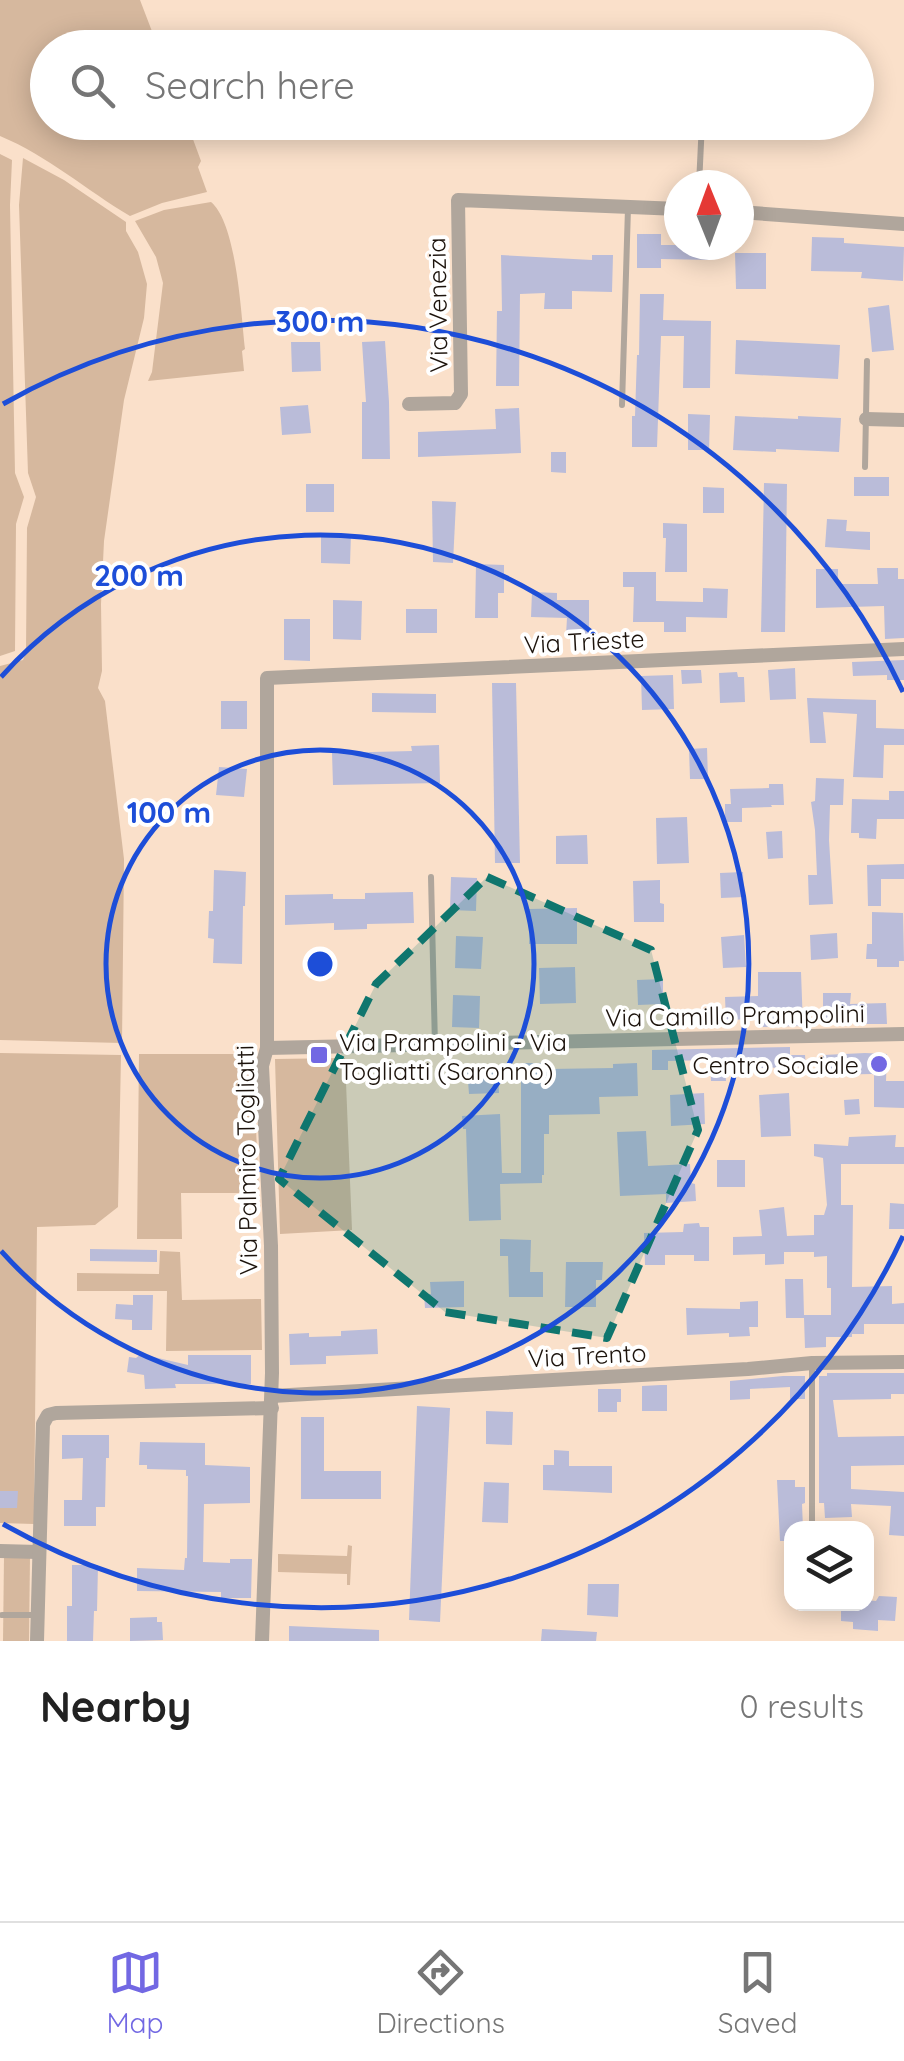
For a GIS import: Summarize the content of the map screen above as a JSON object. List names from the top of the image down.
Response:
{
  "streets": {
    "street": [
      "Via Venezia",
      "Via Trieste",
      "Via Camillo Prampolini",
      "Via Palmiro Togliatti",
      "Via Trento"
    ]
  },
  "crossings": [
    ["Via Trieste", "Via Palmiro Togliatti"],
    ["Via Camillo Prampolini", "Via Palmiro Togliatti"],
    ["Via Palmiro Togliatti", "Via Trento"]
  ],
  "places": {
    "transit": ["Via Prampolini - Via Togliatti (Saronno)"],
    "other": ["Centro Sociale"]
  },
  "north": "top",
  "page": {
    "search": "Search here",
    "heading": ["Nearby", "0 results"],
    "nav": ["Map", "Directions", "Saved"]
  },
  "rings": ["300 m", "200 m", "100 m"]
}
